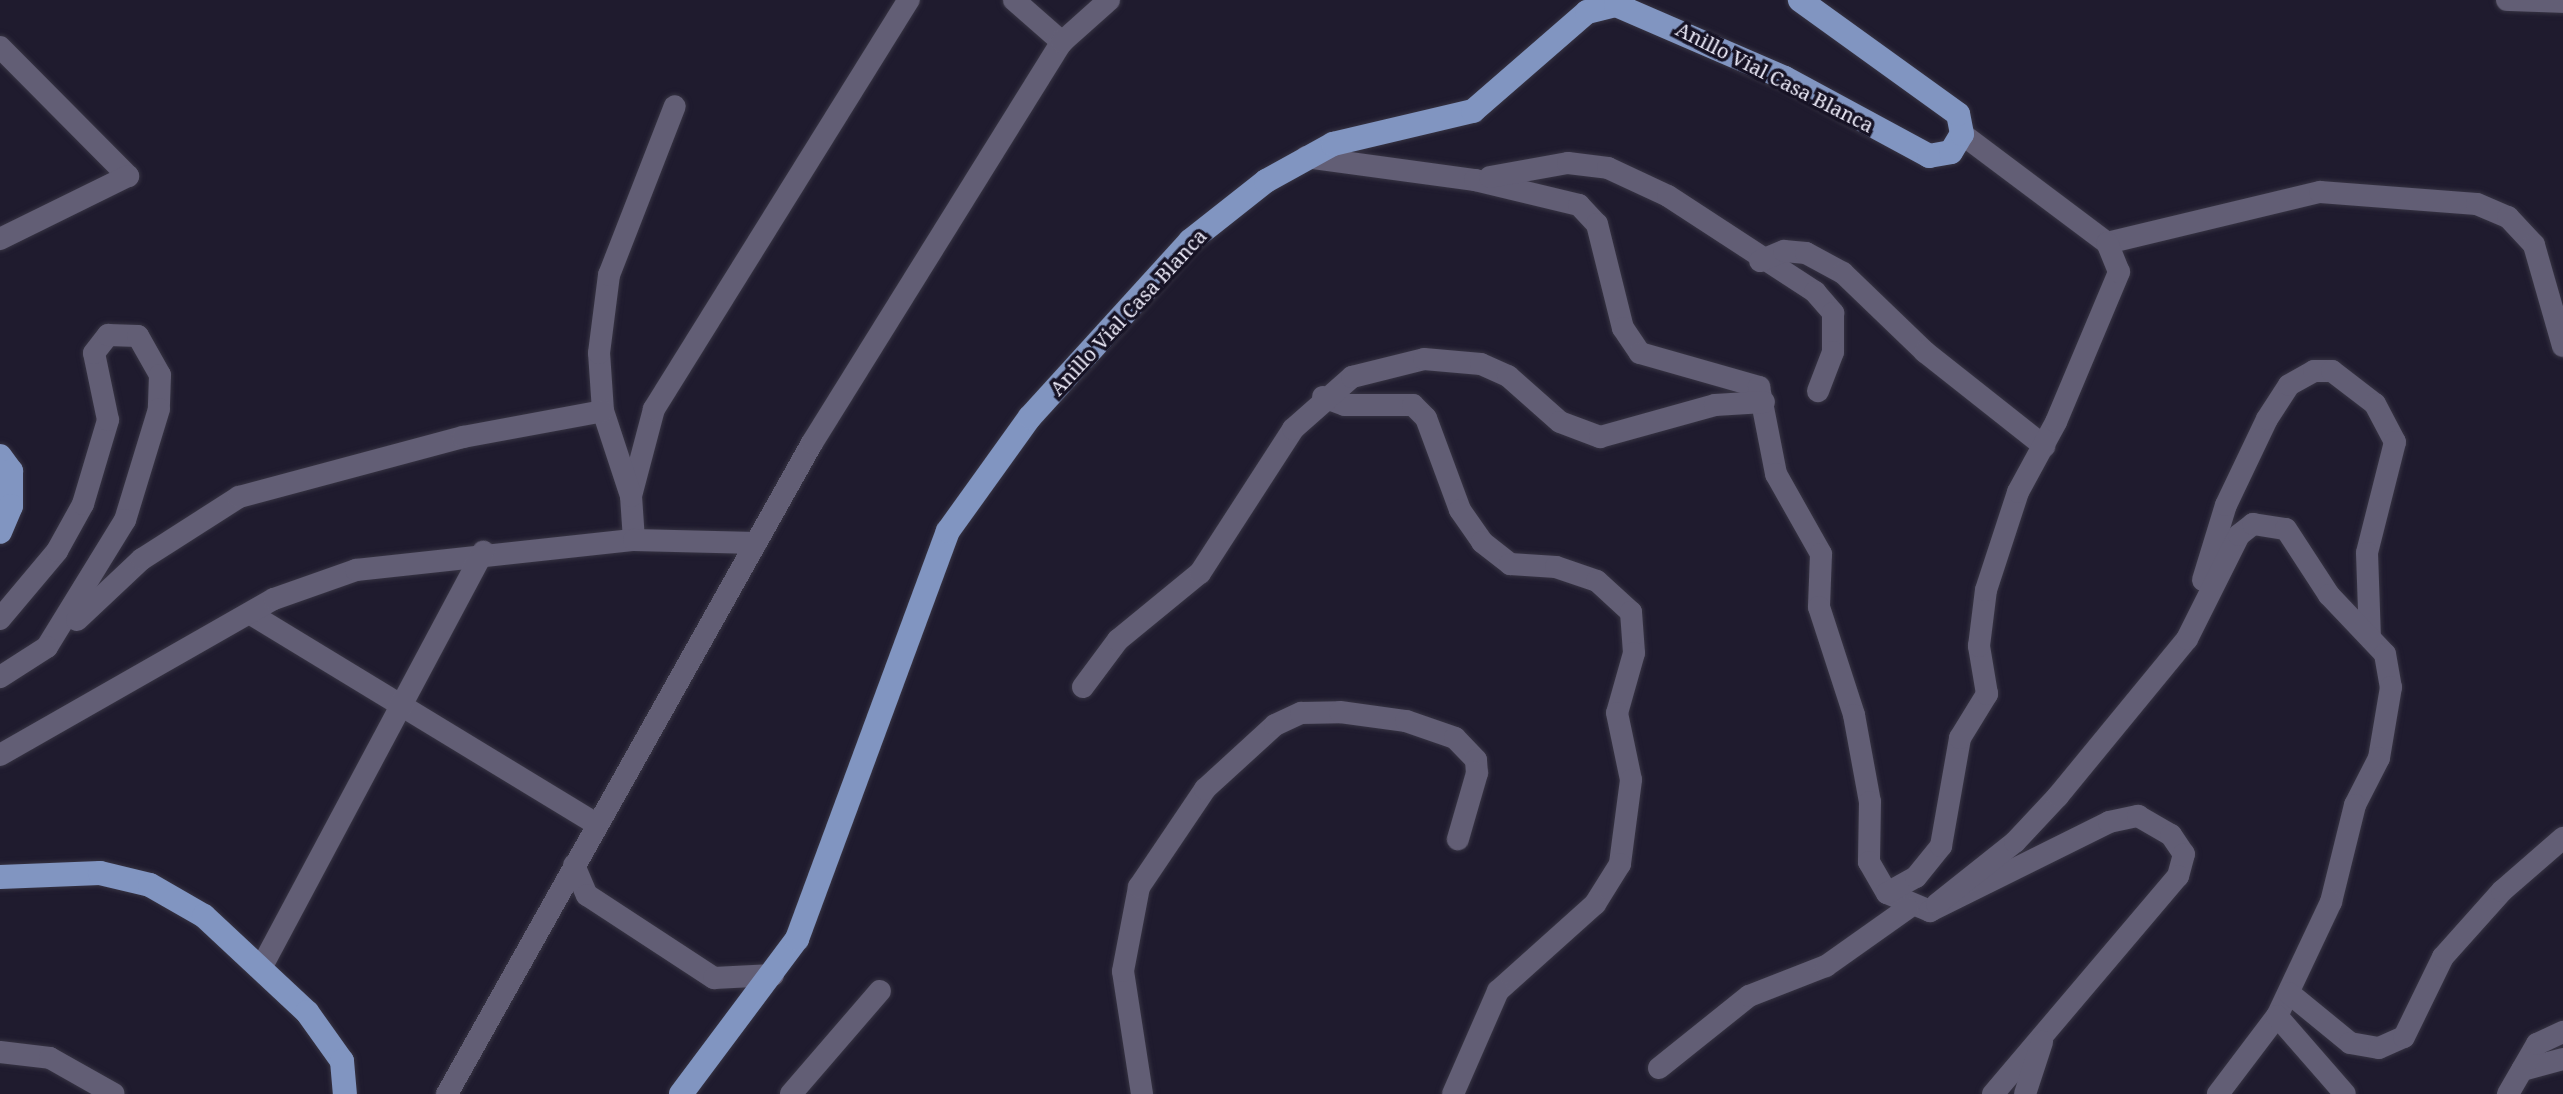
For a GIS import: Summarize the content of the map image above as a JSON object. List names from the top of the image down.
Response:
{
  "streets": {
    "main road": ["Anillo Vial Casa Blanca"]
  }
}
